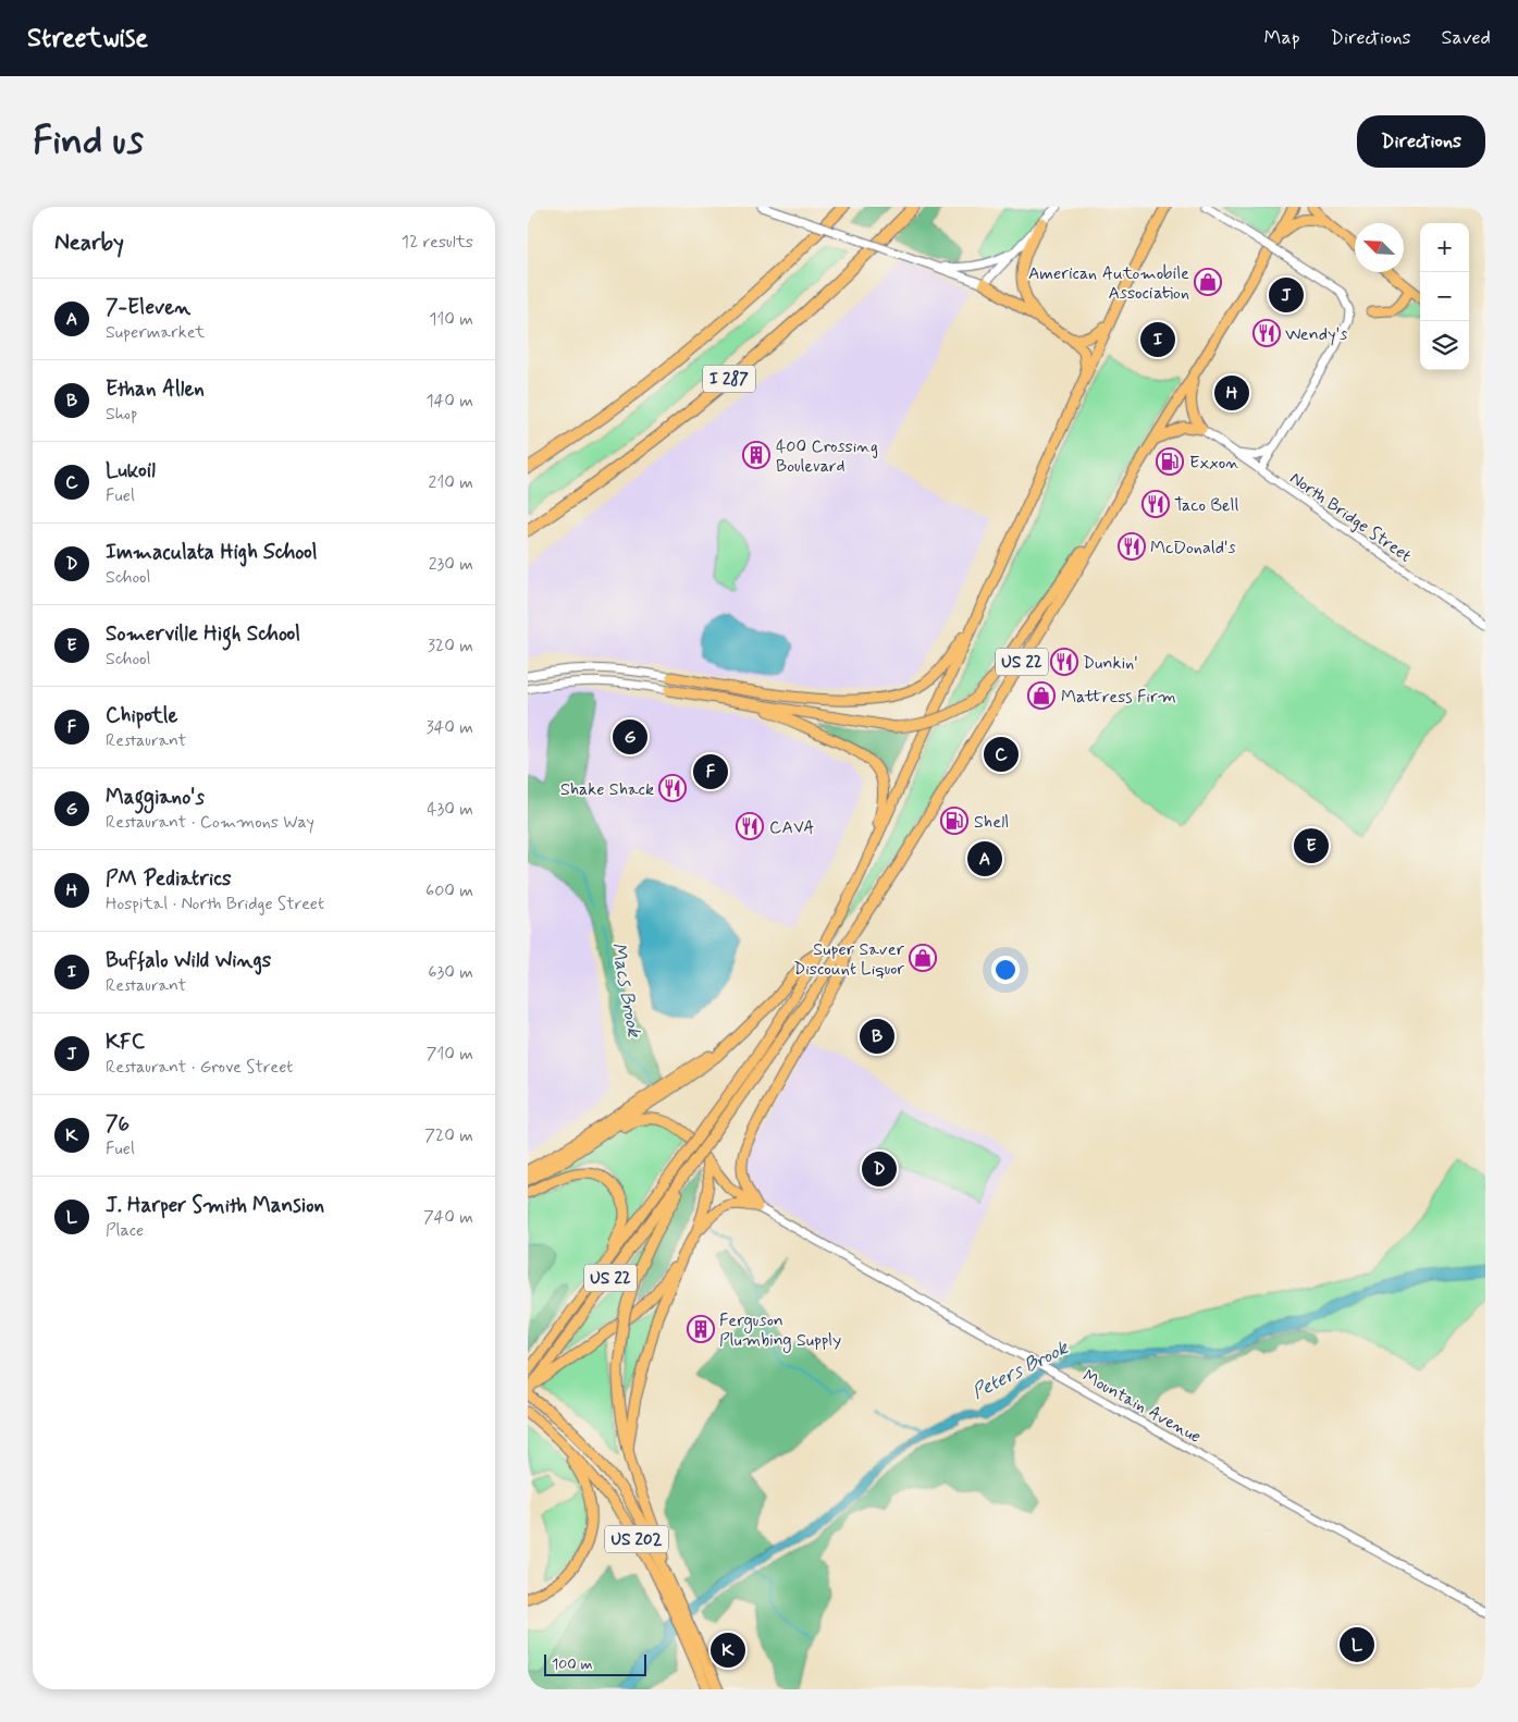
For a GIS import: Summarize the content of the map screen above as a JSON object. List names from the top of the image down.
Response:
{
  "streets": {
    "highway": ["I 287", "US 22", "US 202"],
    "street": ["North Bridge Street", "Mountain Avenue"]
  },
  "crossings": [
    ["US 22", "US 202"]
  ],
  "water": ["Macs Brook", "Peters Brook"],
  "places": {
    "shop": ["American Automobile Association", "Mattress Firm", "Super Saver Discount Liquor"],
    "restaurant": [
      "Wendy's",
      "Taco Bell",
      "McDonald's",
      "Dunkin'",
      "Shake Shack",
      "CAVA"
    ],
    "building": ["400 Crossing Boulevard", "Ferguson Plumbing Supply"],
    "fuel station": ["Exxon", "Shell"]
  },
  "scale_bar": "100 m",
  "north": "top left",
  "page": {
    "header": "Streetwise",
    "nav": ["Map", "Directions", "Saved"],
    "buttons": "Directions",
    "title": "Find us",
    "heading": ["Nearby", "12 results"],
    "map_buttons": ["+", "−"],
    "pins": [
      "J",
      "I",
      "H",
      "G",
      "C",
      "F",
      "E",
      "A",
      "B",
      "D",
      "L",
      "K"
    ],
    "list": [
      {
        "mark": "A",
        "name": "7-Eleven",
        "note": "Supermarket",
        "value": "110 m"
      },
      {
        "mark": "B",
        "name": "Ethan Allen",
        "note": "Shop",
        "value": "140 m"
      },
      {
        "mark": "C",
        "name": "Lukoil",
        "note": "Fuel",
        "value": "210 m"
      },
      {
        "mark": "D",
        "name": "Immaculata High School",
        "note": "School",
        "value": "230 m"
      },
      {
        "mark": "E",
        "name": "Somerville High School",
        "note": "School",
        "value": "320 m"
      },
      {
        "mark": "F",
        "name": "Chipotle",
        "note": "Restaurant",
        "value": "340 m"
      },
      {
        "mark": "G",
        "name": "Maggiano's",
        "note": "Restaurant · Commons Way",
        "value": "430 m"
      },
      {
        "mark": "H",
        "name": "PM Pediatrics",
        "note": "Hospital · North Bridge Street",
        "value": "600 m"
      },
      {
        "mark": "I",
        "name": "Buffalo Wild Wings",
        "note": "Restaurant",
        "value": "630 m"
      },
      {
        "mark": "J",
        "name": "KFC",
        "note": "Restaurant · Grove Street",
        "value": "710 m"
      },
      {
        "mark": "K",
        "name": "76",
        "note": "Fuel",
        "value": "720 m"
      },
      {
        "mark": "L",
        "name": "J. Harper Smith Mansion",
        "note": "Place",
        "value": "740 m"
      }
    ],
    "scale": "100 m"
  }
}
